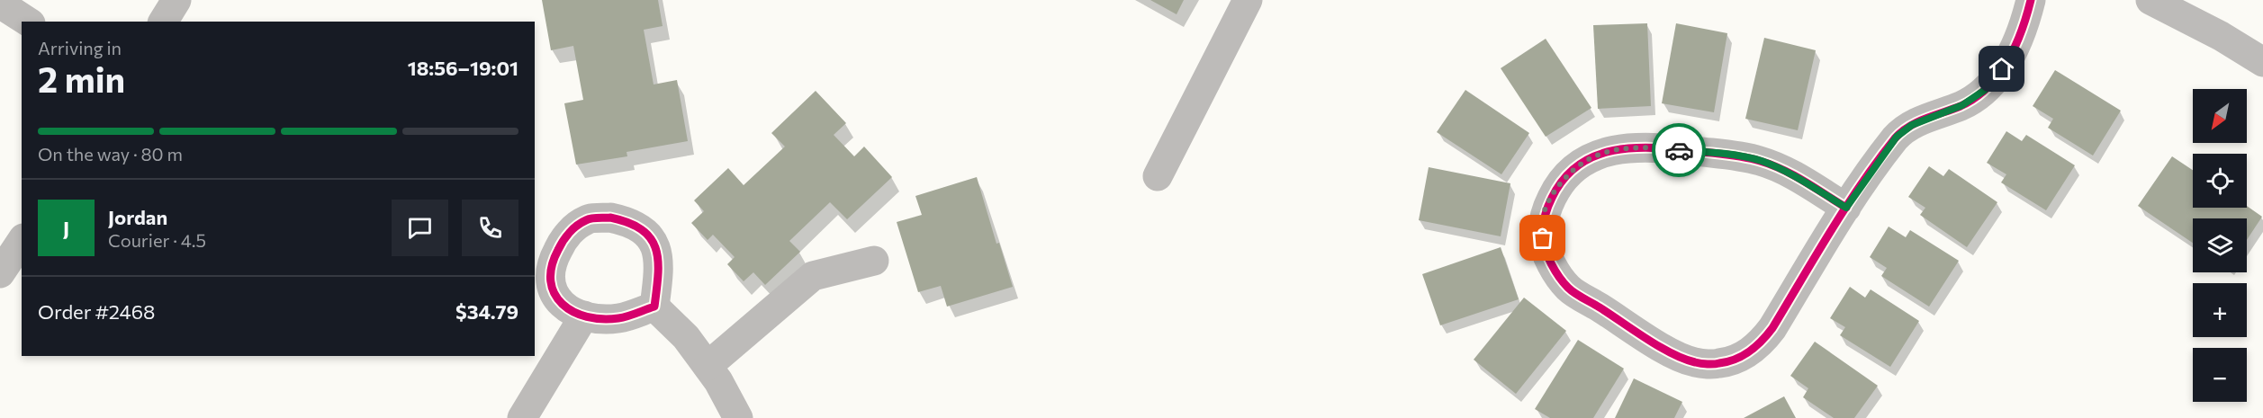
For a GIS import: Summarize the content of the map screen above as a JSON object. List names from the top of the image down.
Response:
{
  "north": "bottom left",
  "page": {
    "heading": ["2 min", "Arriving in", "18:56–19:01"],
    "panel": [
      "Jordan",
      "Courier · 4.5",
      "Order #2468",
      "$34.79"
    ],
    "map_buttons": ["+", "−"],
    "bar": "On the way · 80 m",
    "round": "J"
  }
}
